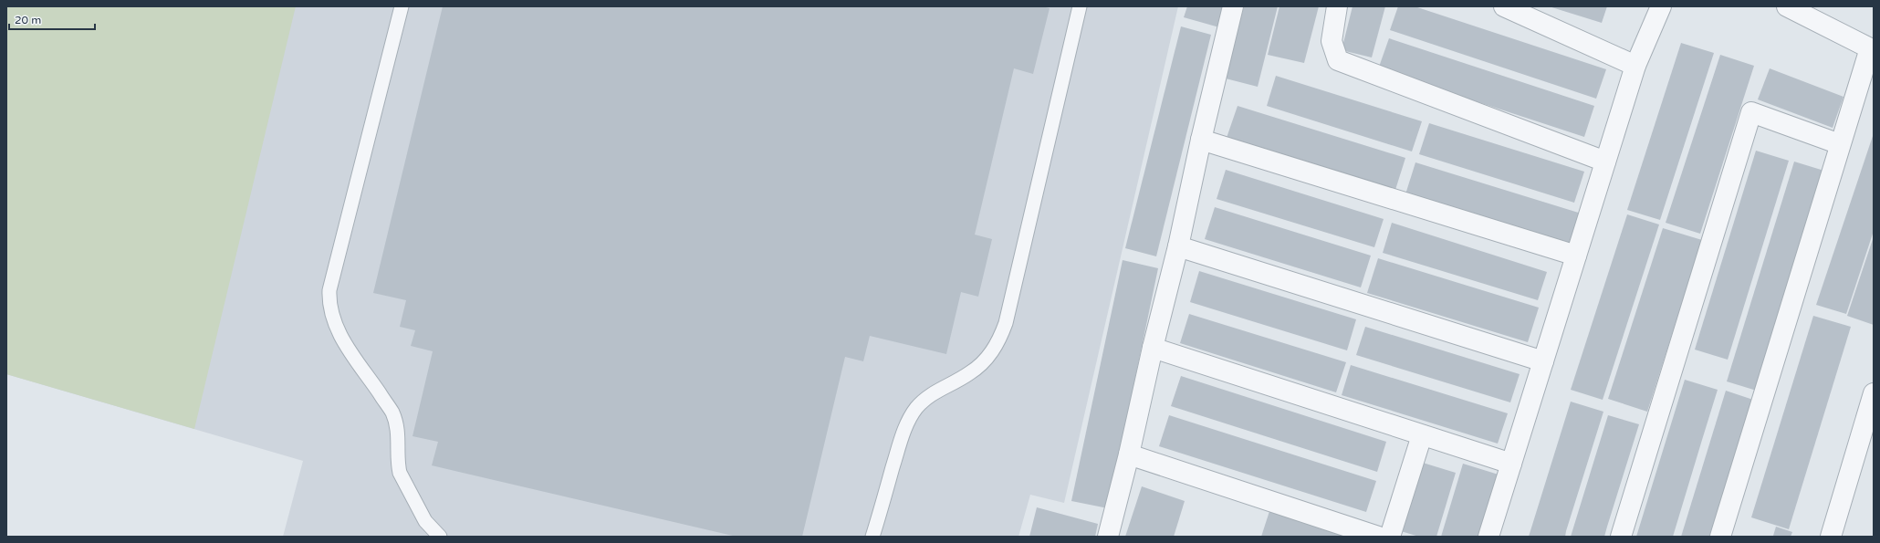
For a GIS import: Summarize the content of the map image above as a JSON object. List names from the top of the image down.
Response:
{
  "scale_bar": "20 m"
}
